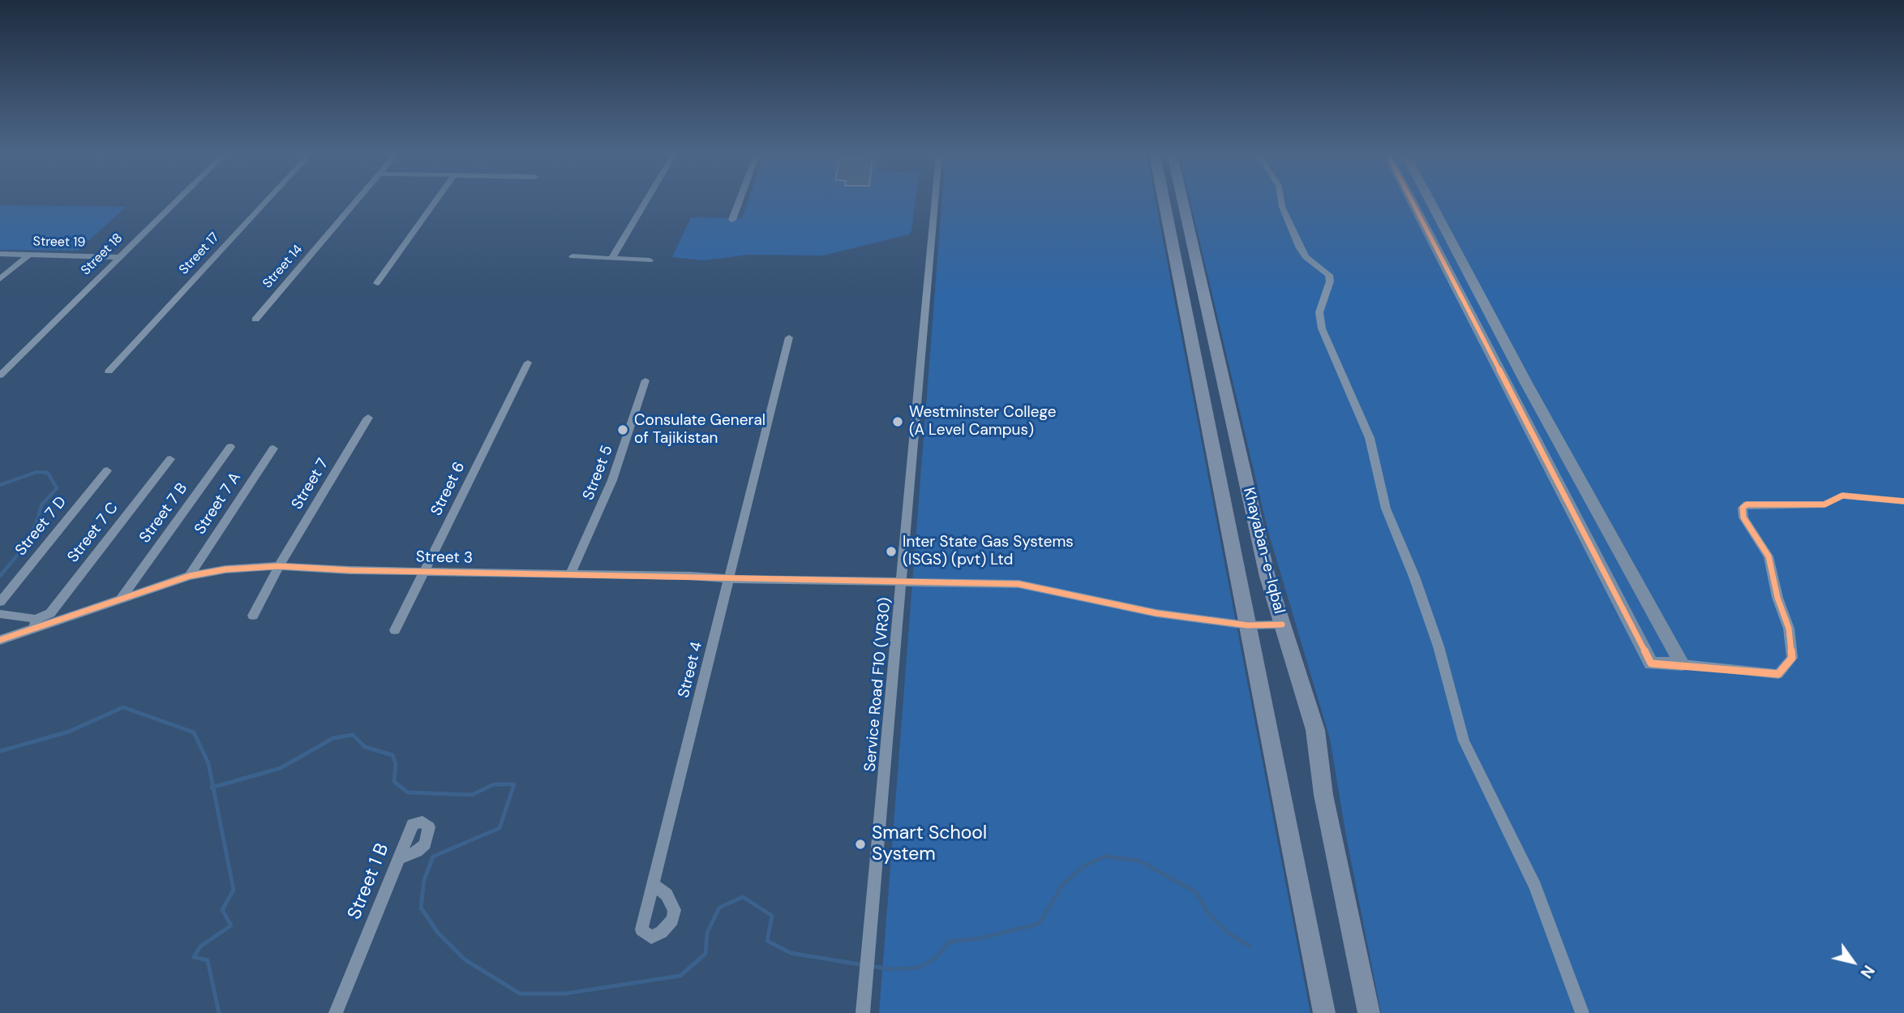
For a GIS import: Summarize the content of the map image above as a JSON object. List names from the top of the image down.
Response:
{
  "streets": {
    "main road": ["Khayaban-e-Iqbal"],
    "street": [
      "Street 19",
      "Street 17",
      "Street 18",
      "Street 14",
      "Street 5",
      "Street 7",
      "Street 6",
      "Street 7 A",
      "Street 7 B",
      "Street 7 D",
      "Street 7 C",
      "Street 3",
      "Street 4",
      "Service Road F10 (VR30)",
      "Street 1 B"
    ]
  },
  "crossings": [
    ["Street 19", "Street 18"],
    ["Street 5", "Street 3"],
    ["Street 7", "Street 3"],
    ["Street 6", "Street 3"],
    ["Street 7 A", "Street 3"],
    ["Street 7 B", "Street 3"],
    ["Street 7 C", "Street 3"],
    ["Khayaban-e-Iqbal", "Street 3"],
    ["Street 3", "Street 4"],
    ["Street 3", "Service Road F10 (VR30)"]
  ],
  "places": [
    "Westminster College (A Level Campus)",
    "Consulate General of Tajikistan",
    "Inter State Gas Systems (ISGS) (pvt) Ltd",
    "Smart School System"
  ],
  "north": "bottom right"
}
